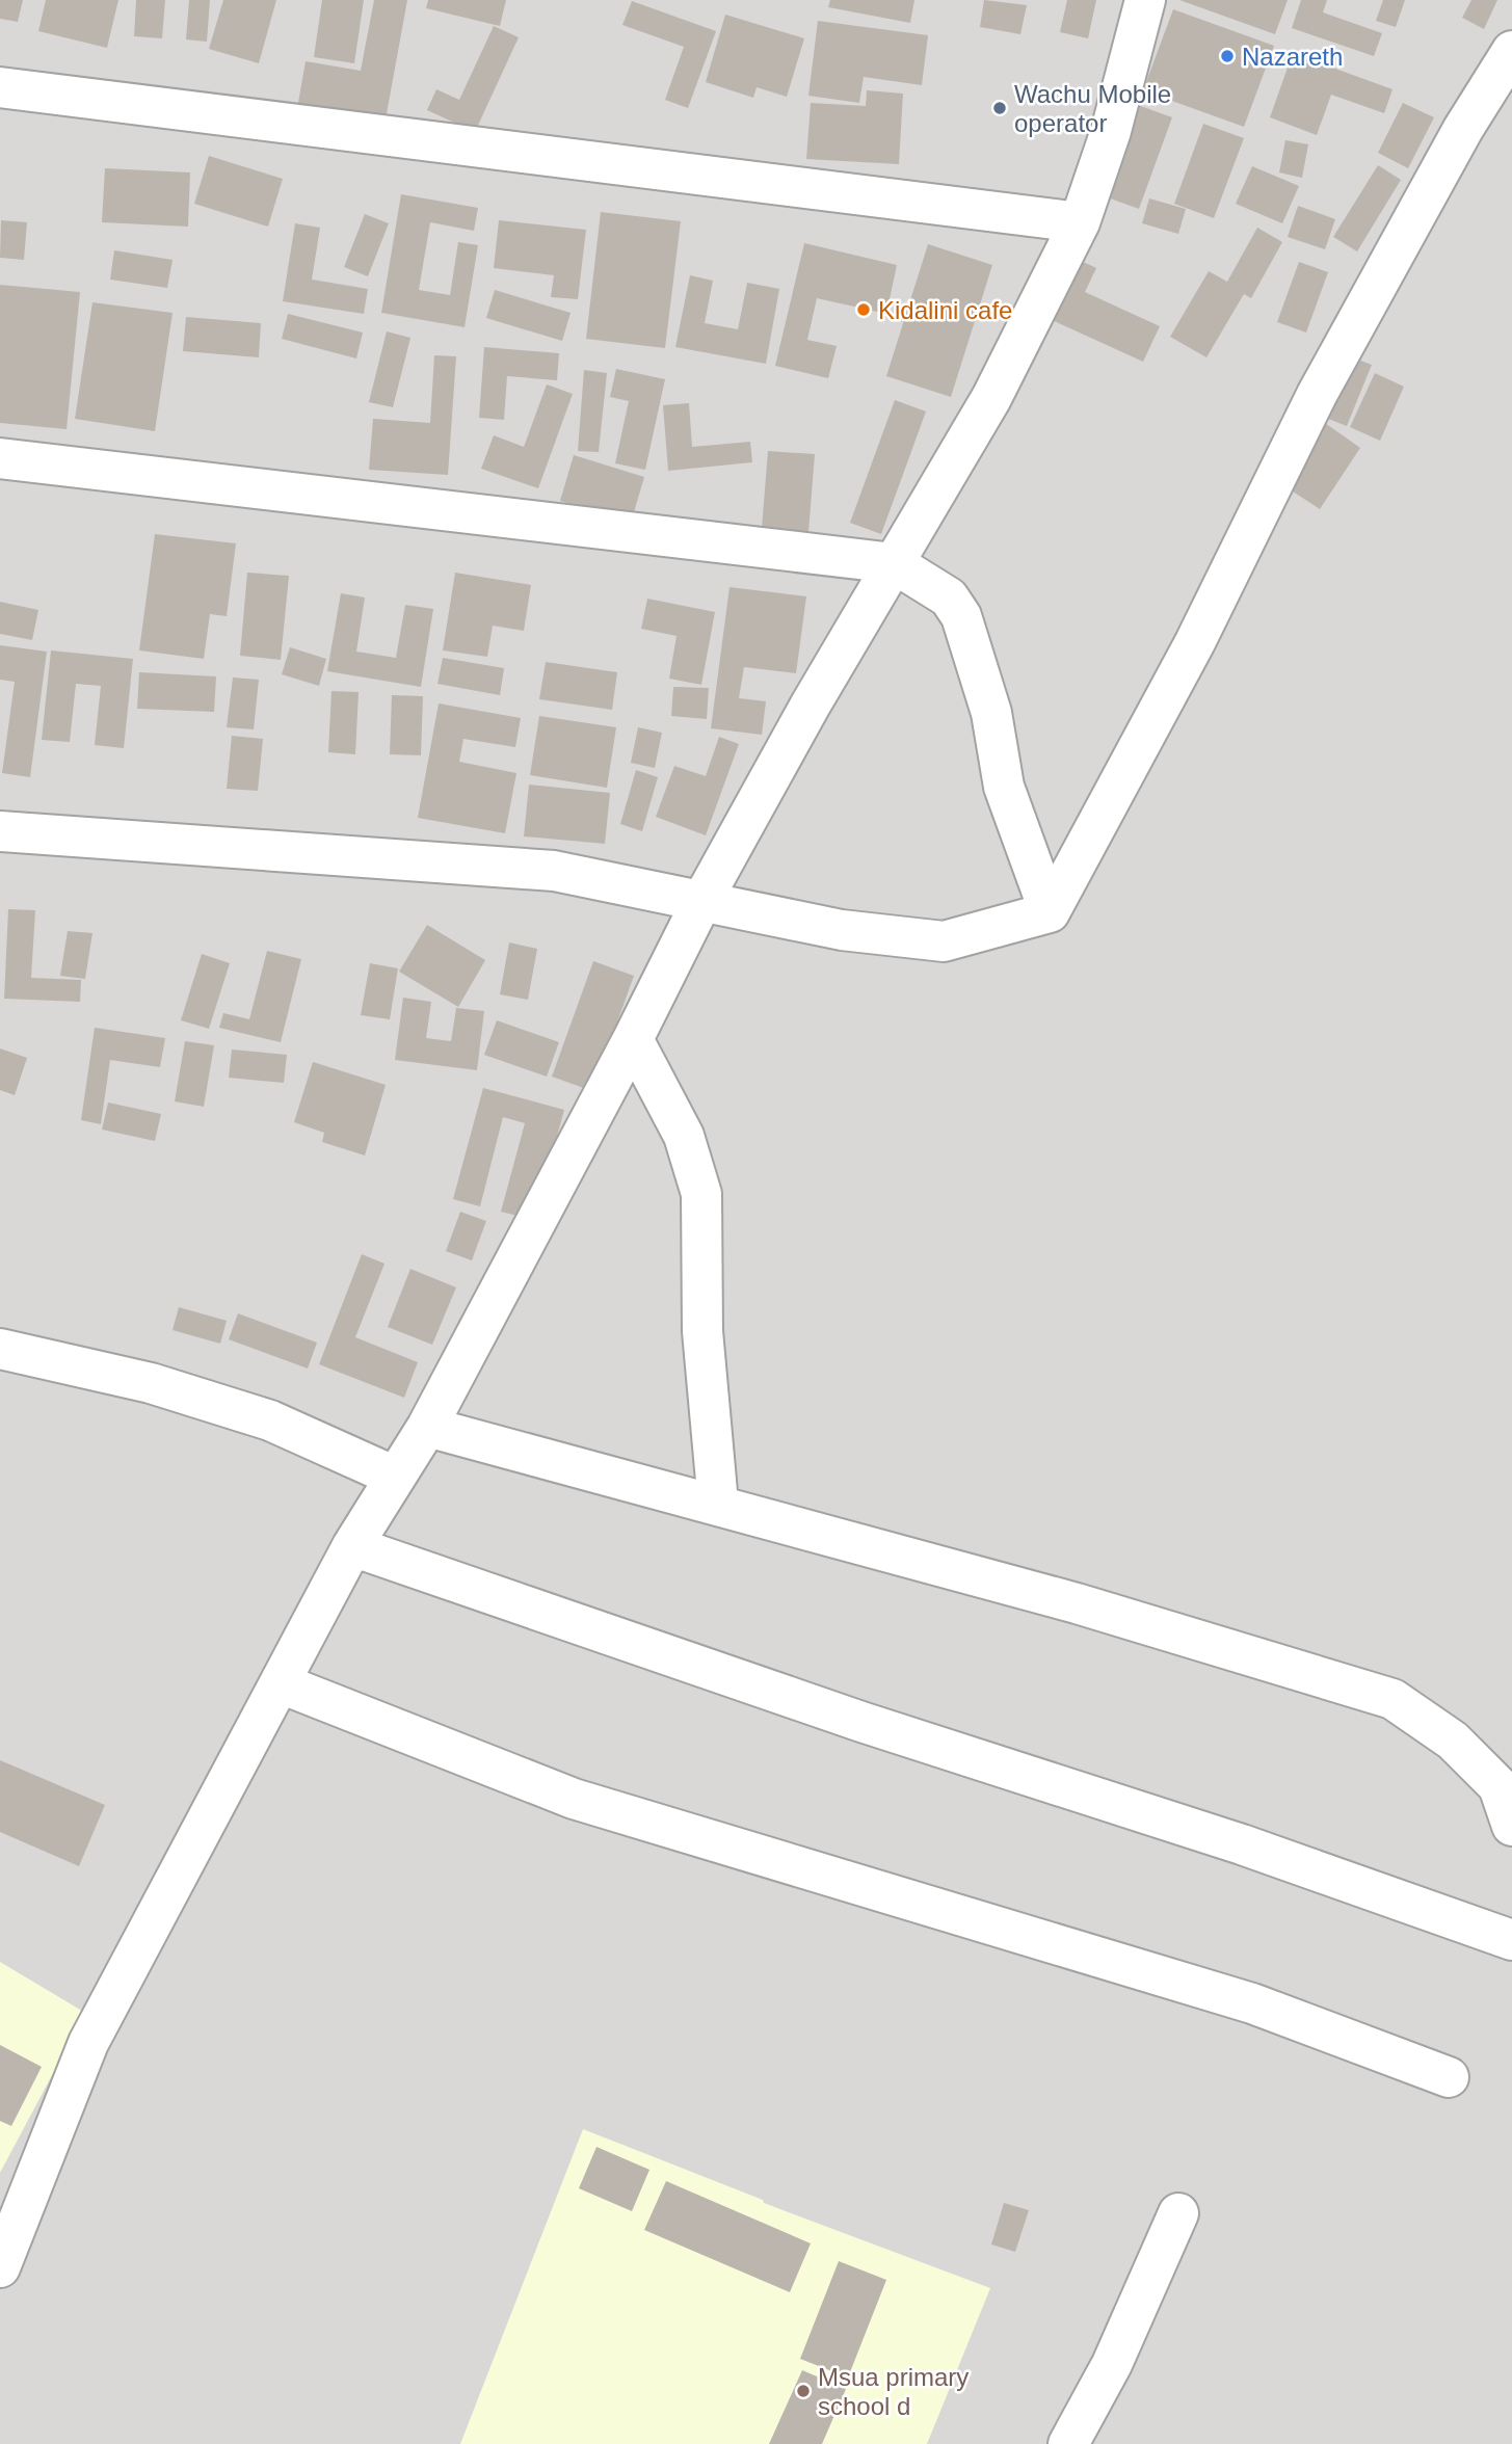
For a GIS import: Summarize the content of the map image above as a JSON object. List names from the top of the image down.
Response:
{
  "places": [
    "Nazareth",
    "Wachu Mobile operator",
    "Kidalini cafe",
    "Msua primary school d"
  ]
}
